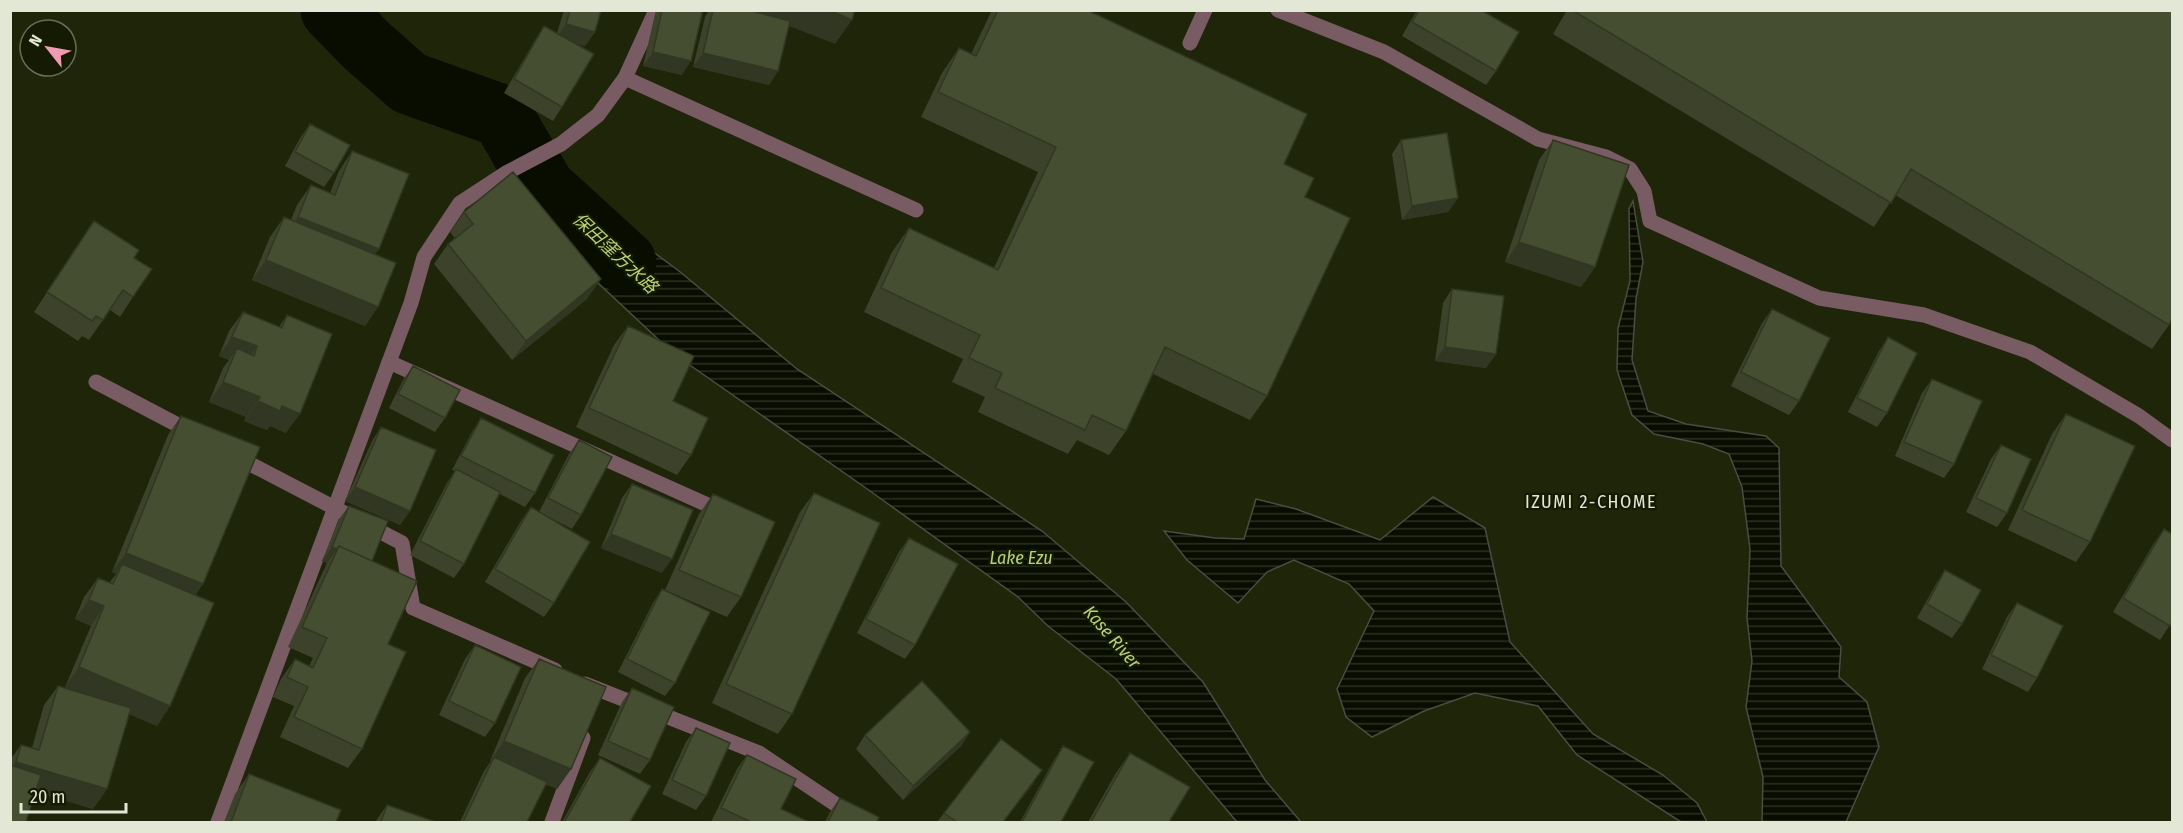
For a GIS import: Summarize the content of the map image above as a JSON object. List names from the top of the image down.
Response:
{
  "districts": ["IZUMI 2-CHOME"],
  "water": ["保田窪方水路", "Lake Ezu", "Kase River"],
  "scale_bar": "20 m",
  "north": "top left"
}
